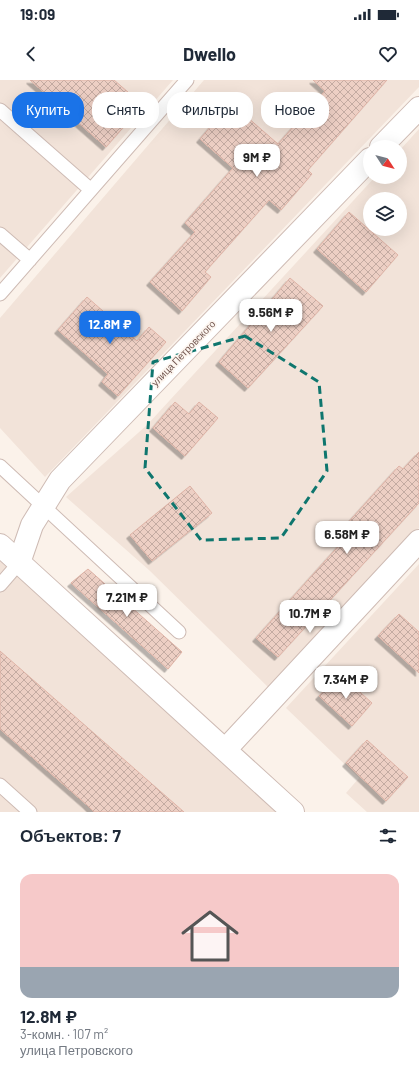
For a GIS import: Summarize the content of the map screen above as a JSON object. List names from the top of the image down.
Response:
{
  "streets": {
    "street": ["улица Петровского"]
  },
  "north": "bottom right",
  "page": {
    "status": "19:09",
    "header": "Dwello",
    "chip": [
      "Купить",
      "Снять",
      "Фильтры",
      "Новое"
    ],
    "price": [
      "9M ₽",
      "9.56M ₽",
      "12.8M ₽",
      "6.58M ₽",
      "7.21M ₽",
      "10.7M ₽",
      "7.34M ₽"
    ],
    "heading": "Объектов: 7",
    "list": [
      {
        "name": "12.8M ₽",
        "note": "3-комн. · 107 m² · улица Петровского"
      }
    ]
  }
}
